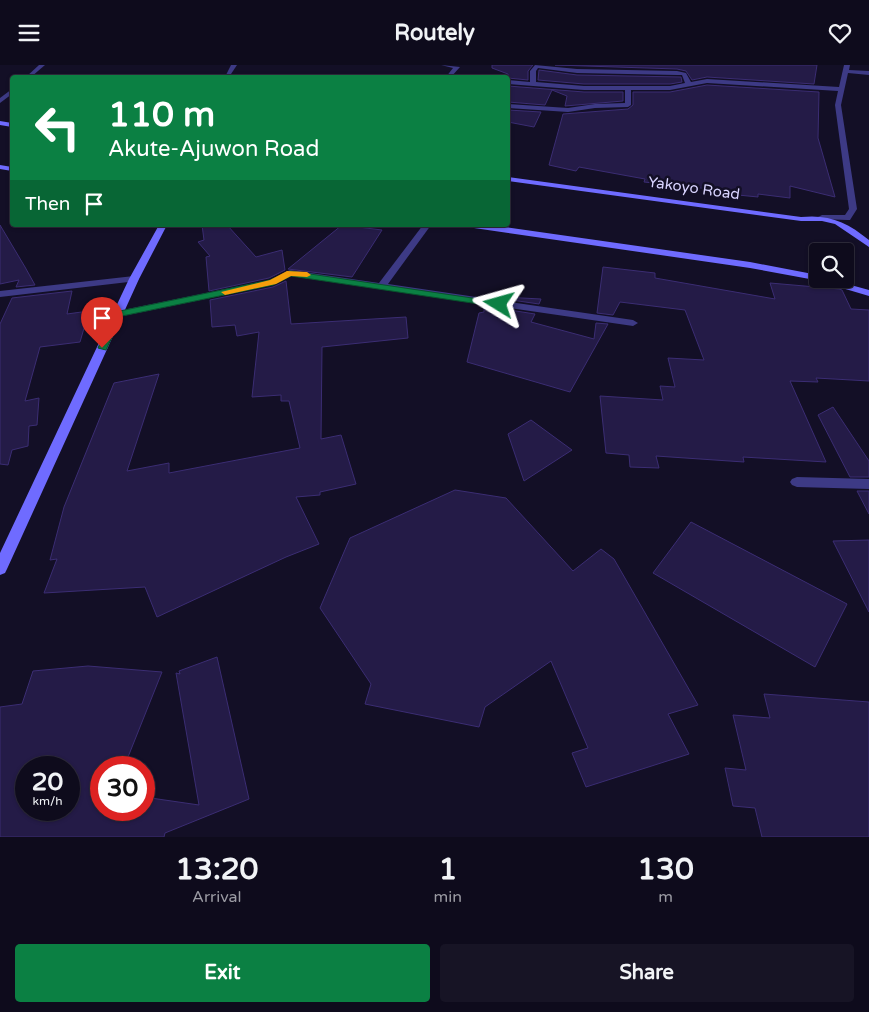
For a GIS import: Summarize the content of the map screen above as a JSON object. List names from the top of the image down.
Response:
{
  "streets": {
    "main road": ["Yakoyo Road"]
  },
  "page": {
    "header": "Routely",
    "turn": ["110 m", "Akute-Ajuwon Road"],
    "then": "Then",
    "speed": "20 km/h",
    "limit": "30",
    "eta": [
      "13:20",
      "Arrival",
      "1",
      "min",
      "130",
      "m"
    ],
    "buttons": ["Exit", "Share"]
  }
}
